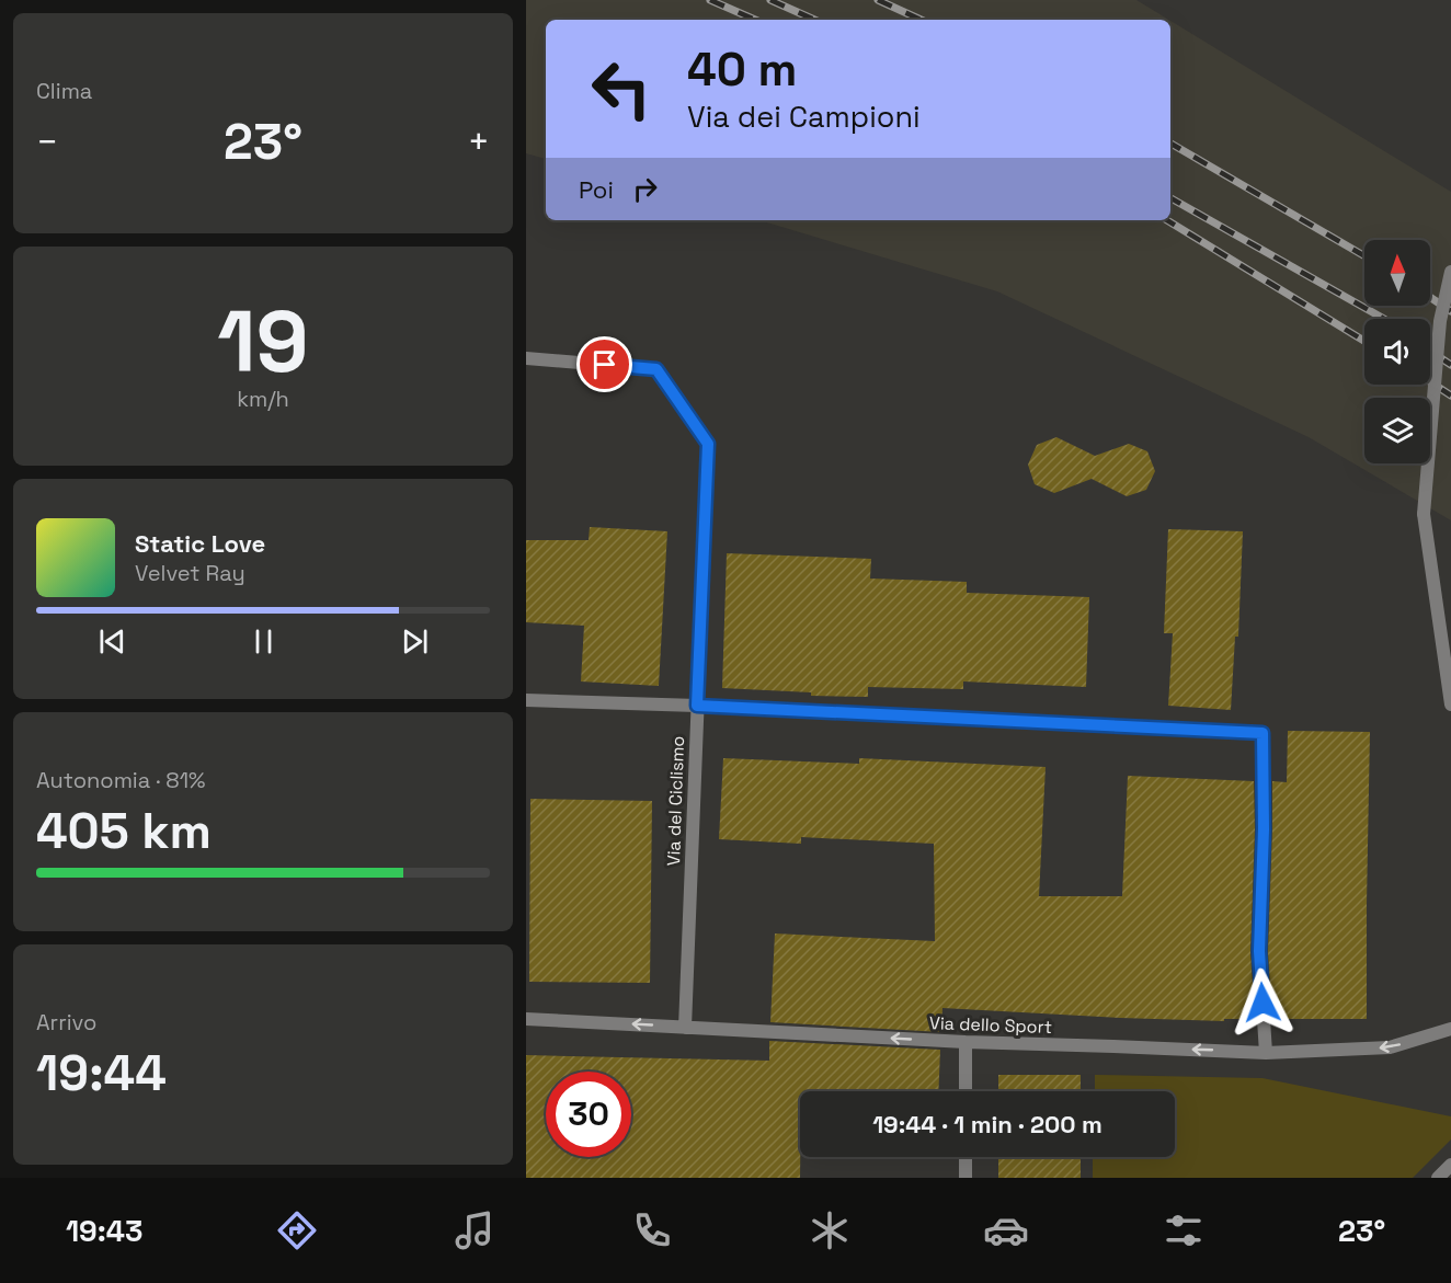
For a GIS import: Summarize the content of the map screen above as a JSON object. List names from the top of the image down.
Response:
{
  "streets": {
    "street": ["Via del Ciclismo", "Via dello Sport"]
  },
  "crossings": [
    ["Via del Ciclismo", "Via dello Sport"]
  ],
  "one_way": ["Via dello Sport"],
  "north": "top",
  "page": {
    "tile": [
      "Clima",
      ["19", "km/h"],
      ["Autonomia · 81%", "405 km"],
      ["Arrivo", "19:44"]
    ],
    "turn": ["40 m", "Via dei Campioni"],
    "heat": ["−", "23°", "+"],
    "then": "Poi",
    "song": ["Static Love", "Velvet Ray"],
    "limit": "30",
    "trip": "19:44 · 1 min · 200 m",
    "tabs": ["19:43", "23°"]
  }
}
